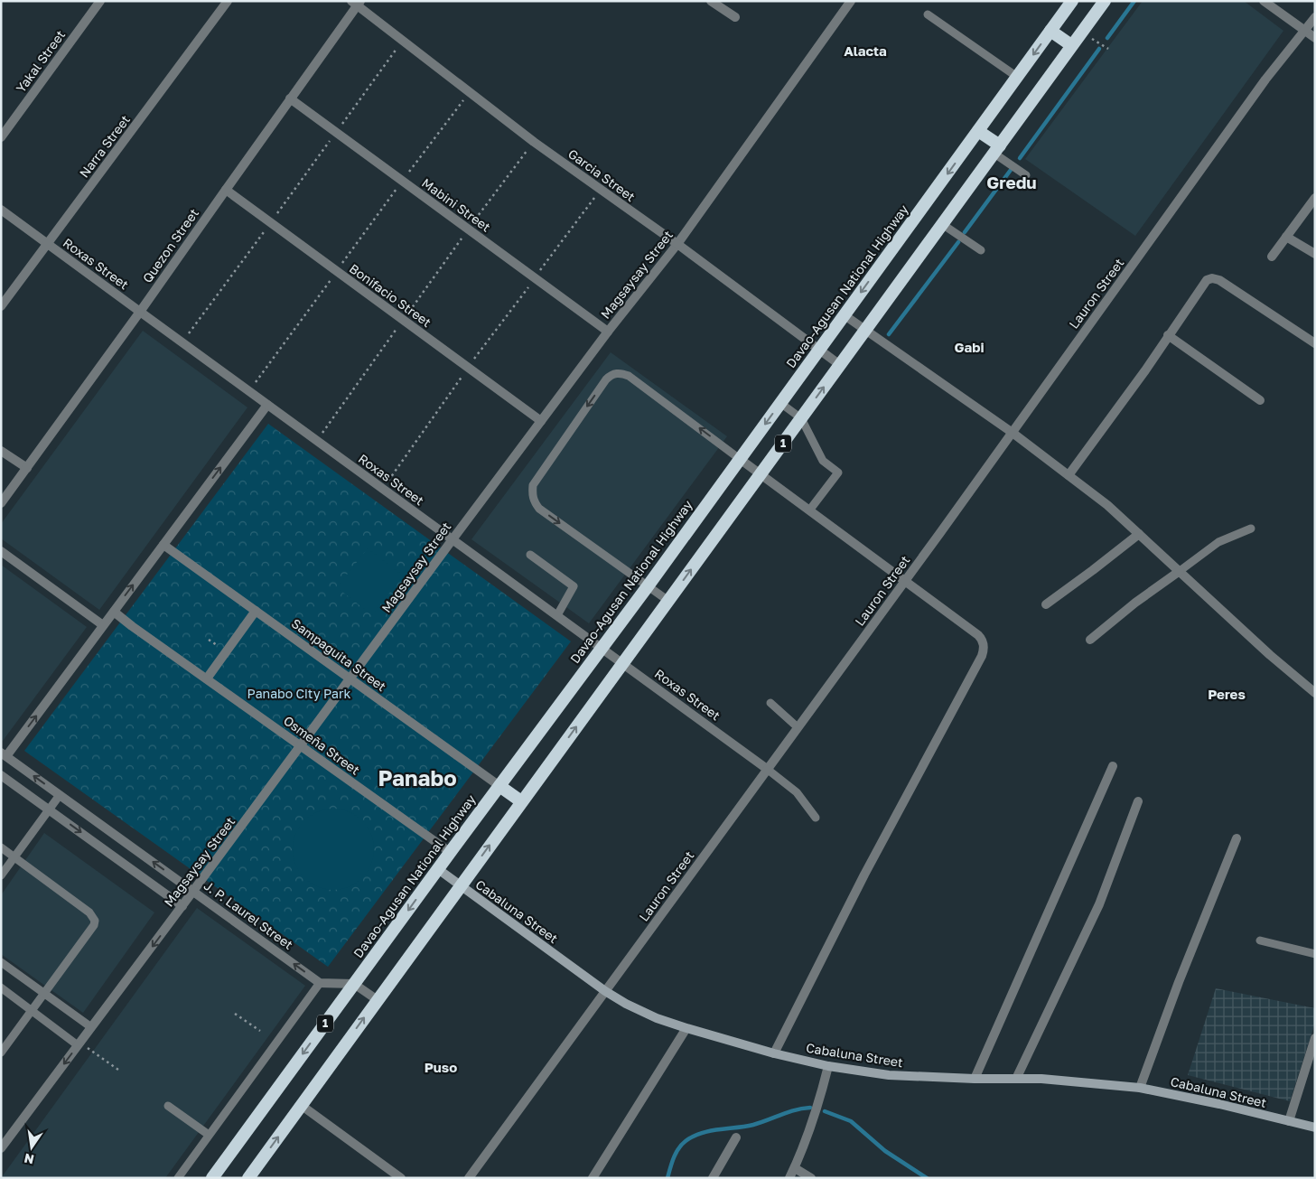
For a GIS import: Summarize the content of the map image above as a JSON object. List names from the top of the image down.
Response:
{
  "streets": {
    "highway": ["Davao-Agusan National Highway", "1"],
    "main road": ["Cabaluna Street"],
    "street": [
      "Yakal Street",
      "Narra Street",
      "Garcia Street",
      "Mabini Street",
      "Quezon Street",
      "Roxas Street",
      "Magsaysay Street",
      "Lauron Street",
      "Bonifacio Street",
      "Sampaguita Street",
      "Osmeña Street",
      "J. P. Laurel Street"
    ]
  },
  "crossings": [
    ["Narra Street", "Roxas Street"],
    ["Garcia Street", "Quezon Street"],
    ["Garcia Street", "Magsaysay Street"],
    ["Garcia Street", "Davao-Agusan National Highway"],
    ["Garcia Street", "1"],
    ["Mabini Street", "Quezon Street"],
    ["Mabini Street", "Magsaysay Street"],
    ["Quezon Street", "Roxas Street"],
    ["Quezon Street", "Bonifacio Street"],
    ["Roxas Street", "Magsaysay Street"],
    ["Roxas Street", "Davao-Agusan National Highway"],
    ["Roxas Street", "Lauron Street"],
    ["Roxas Street", "1"],
    ["Magsaysay Street", "Bonifacio Street"],
    ["Magsaysay Street", "Sampaguita Street"],
    ["Magsaysay Street", "Osmeña Street"],
    ["Magsaysay Street", "J. P. Laurel Street"],
    ["Davao-Agusan National Highway", "Sampaguita Street"],
    ["Davao-Agusan National Highway", "Osmeña Street"],
    ["Davao-Agusan National Highway", "Cabaluna Street"],
    ["Lauron Street", "Cabaluna Street"],
    ["1", "Cabaluna Street"]
  ],
  "districts": [
    "Alacta",
    "Gredu",
    "Gabi",
    "Peres",
    "Panabo",
    "Puso"
  ],
  "parks": ["Panabo City Park"],
  "north": "bottom"
}
